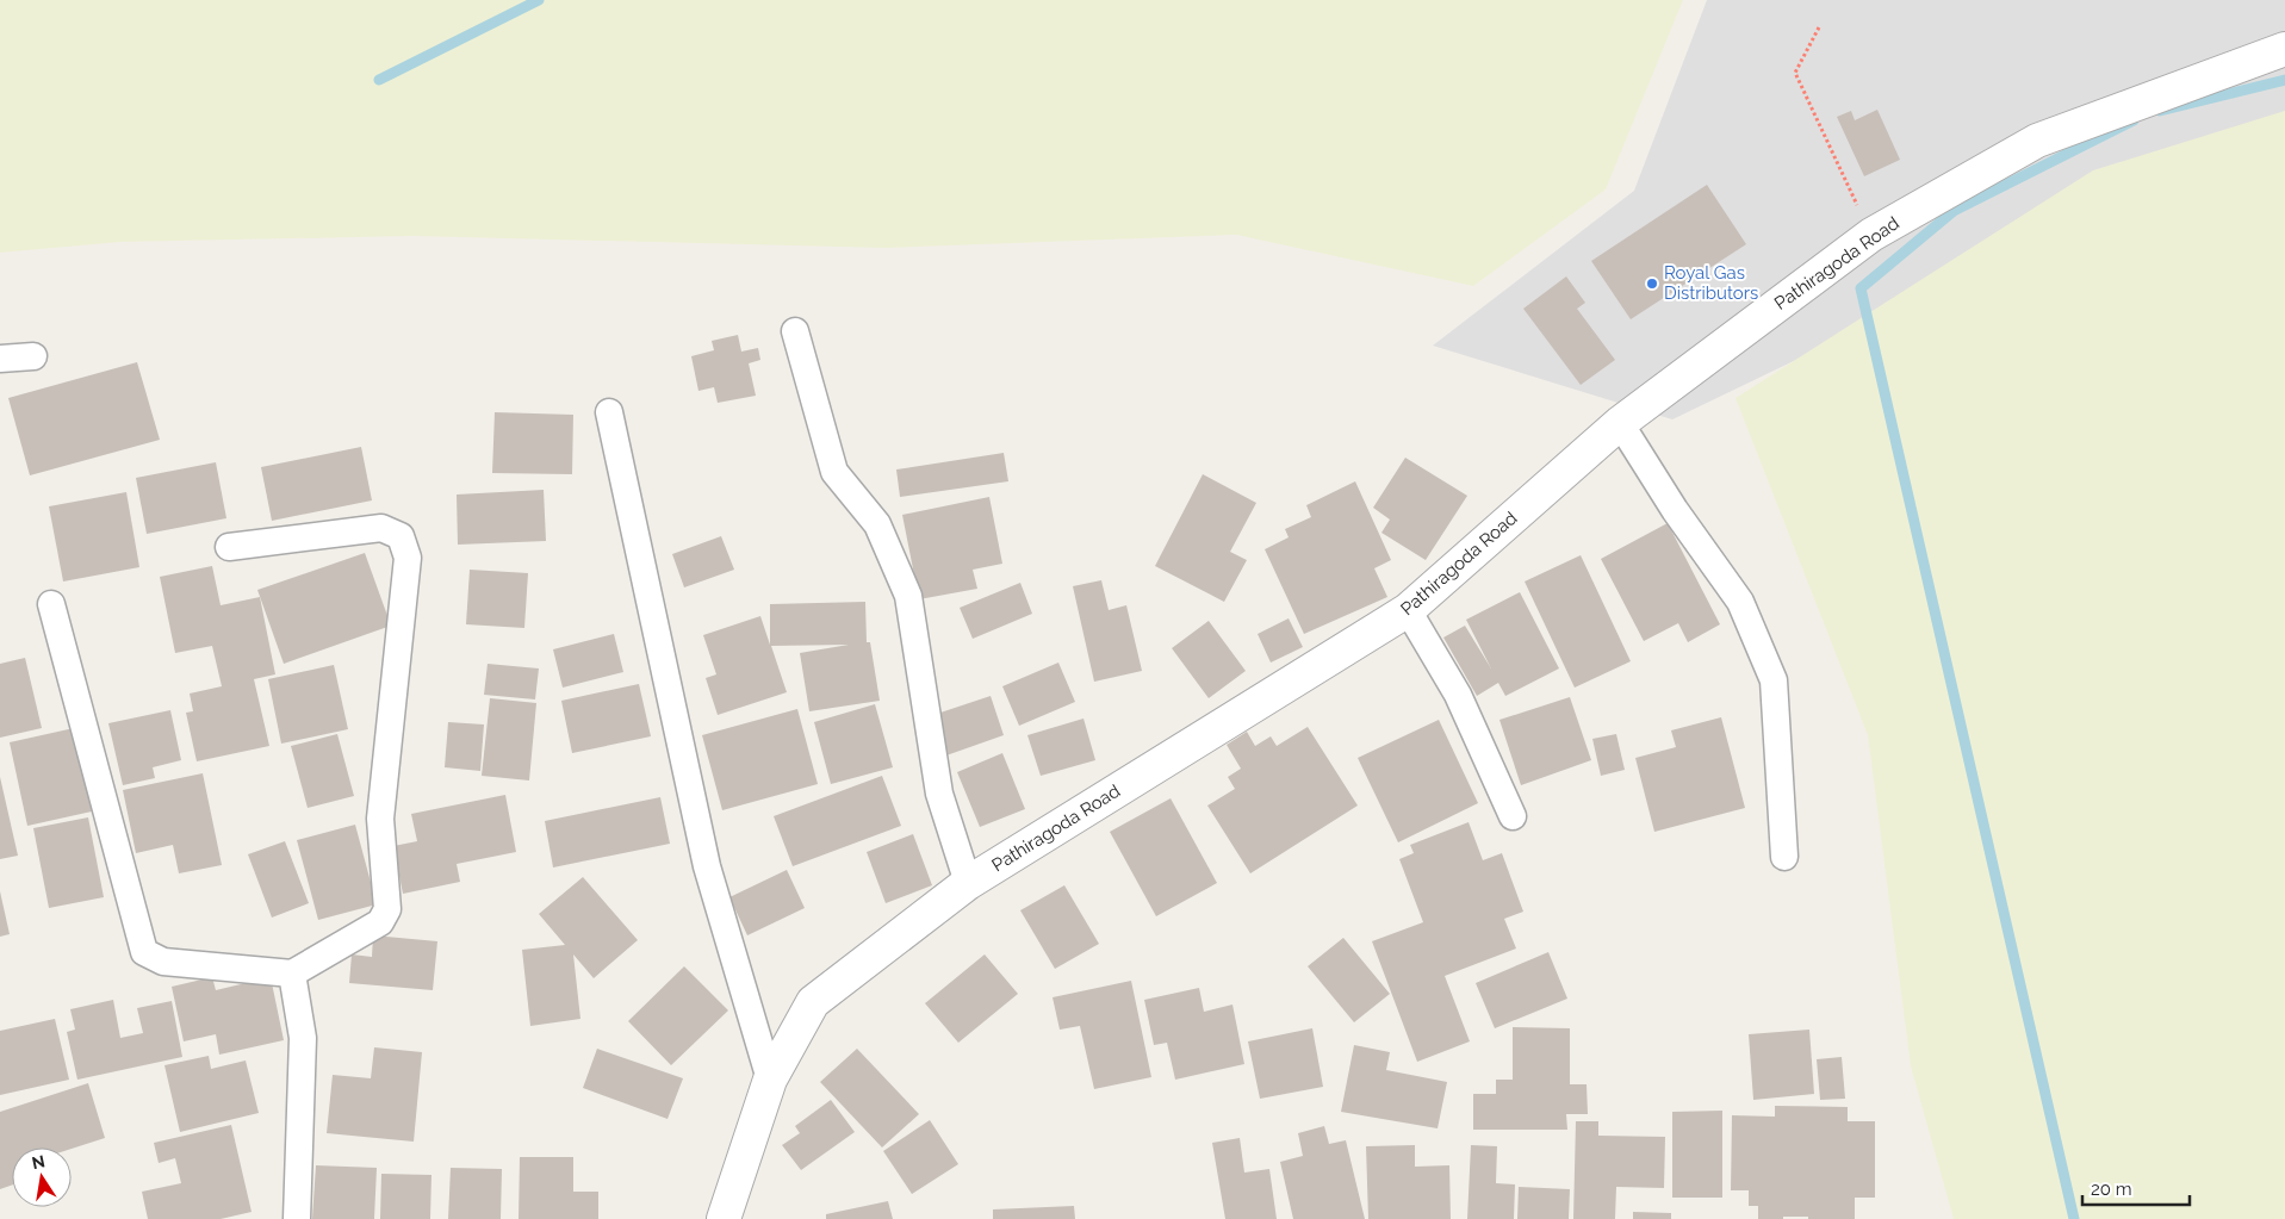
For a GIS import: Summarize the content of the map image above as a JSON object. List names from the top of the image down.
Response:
{
  "streets": {
    "street": ["Pathiragoda Road"]
  },
  "places": ["Royal Gas Distributors"],
  "scale_bar": "20 m",
  "north": "top"
}
